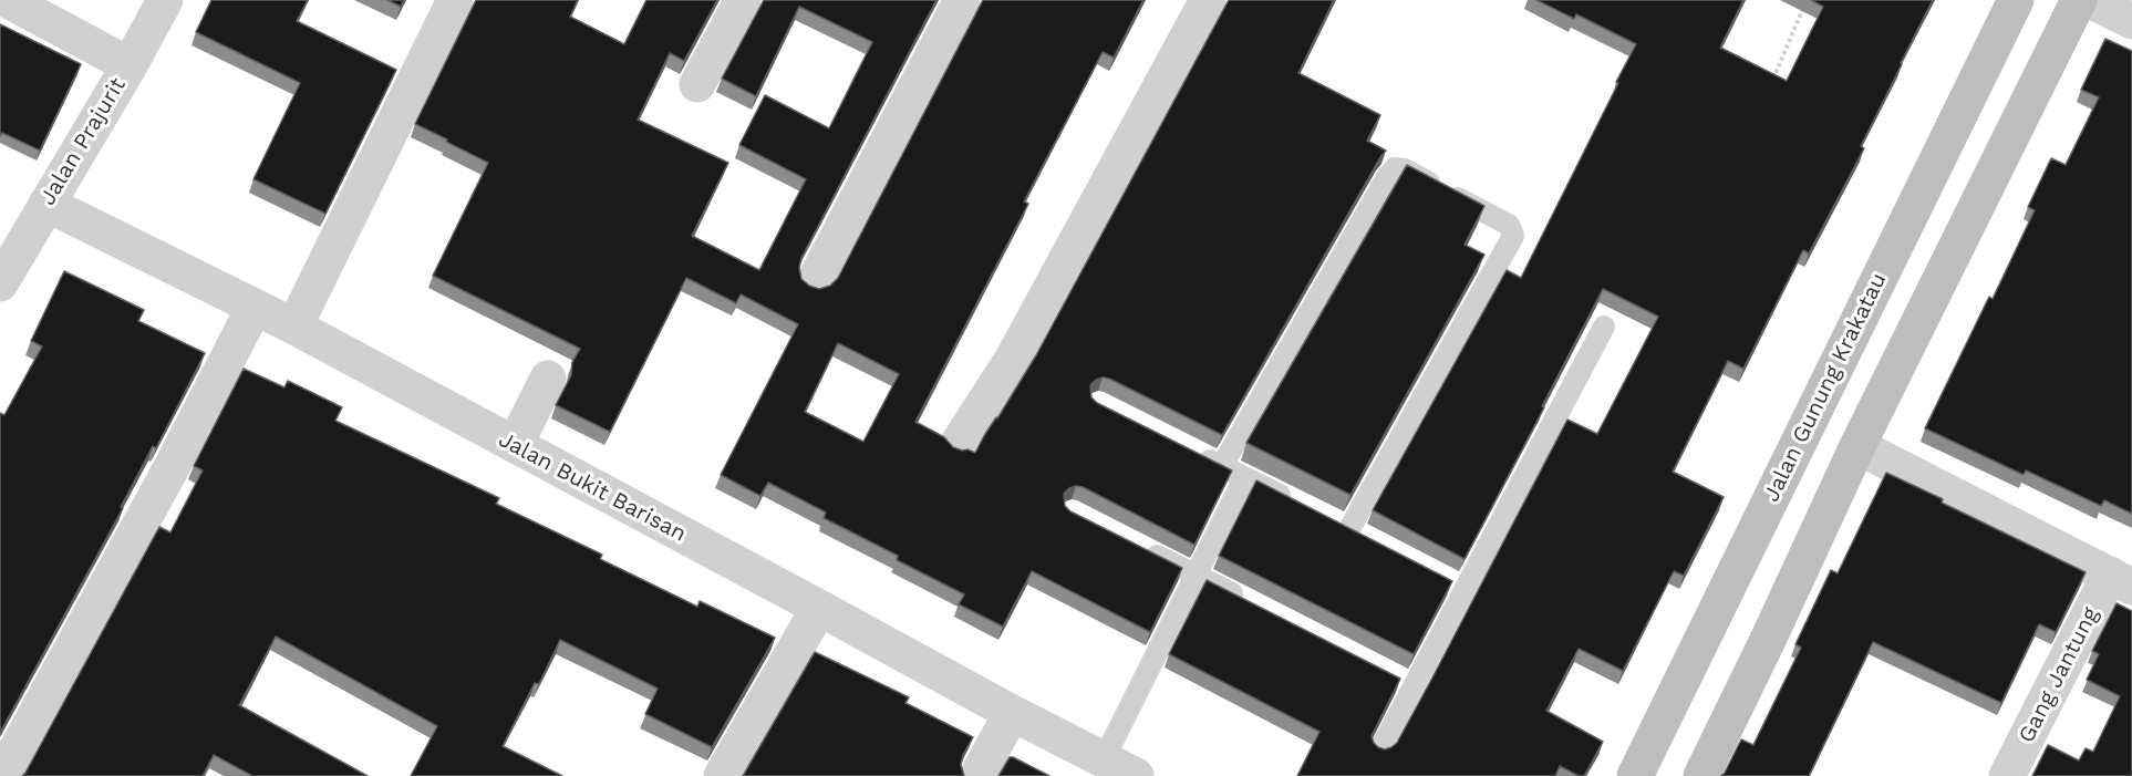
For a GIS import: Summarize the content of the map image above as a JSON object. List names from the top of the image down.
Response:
{
  "streets": {
    "main road": ["Jalan Gunung Krakatau"],
    "street": ["Jalan Prajurit", "Jalan Bukit Barisan", "Gang Jantung"]
  },
  "crossings": [
    ["Jalan Prajurit", "Jalan Bukit Barisan"]
  ]
}
